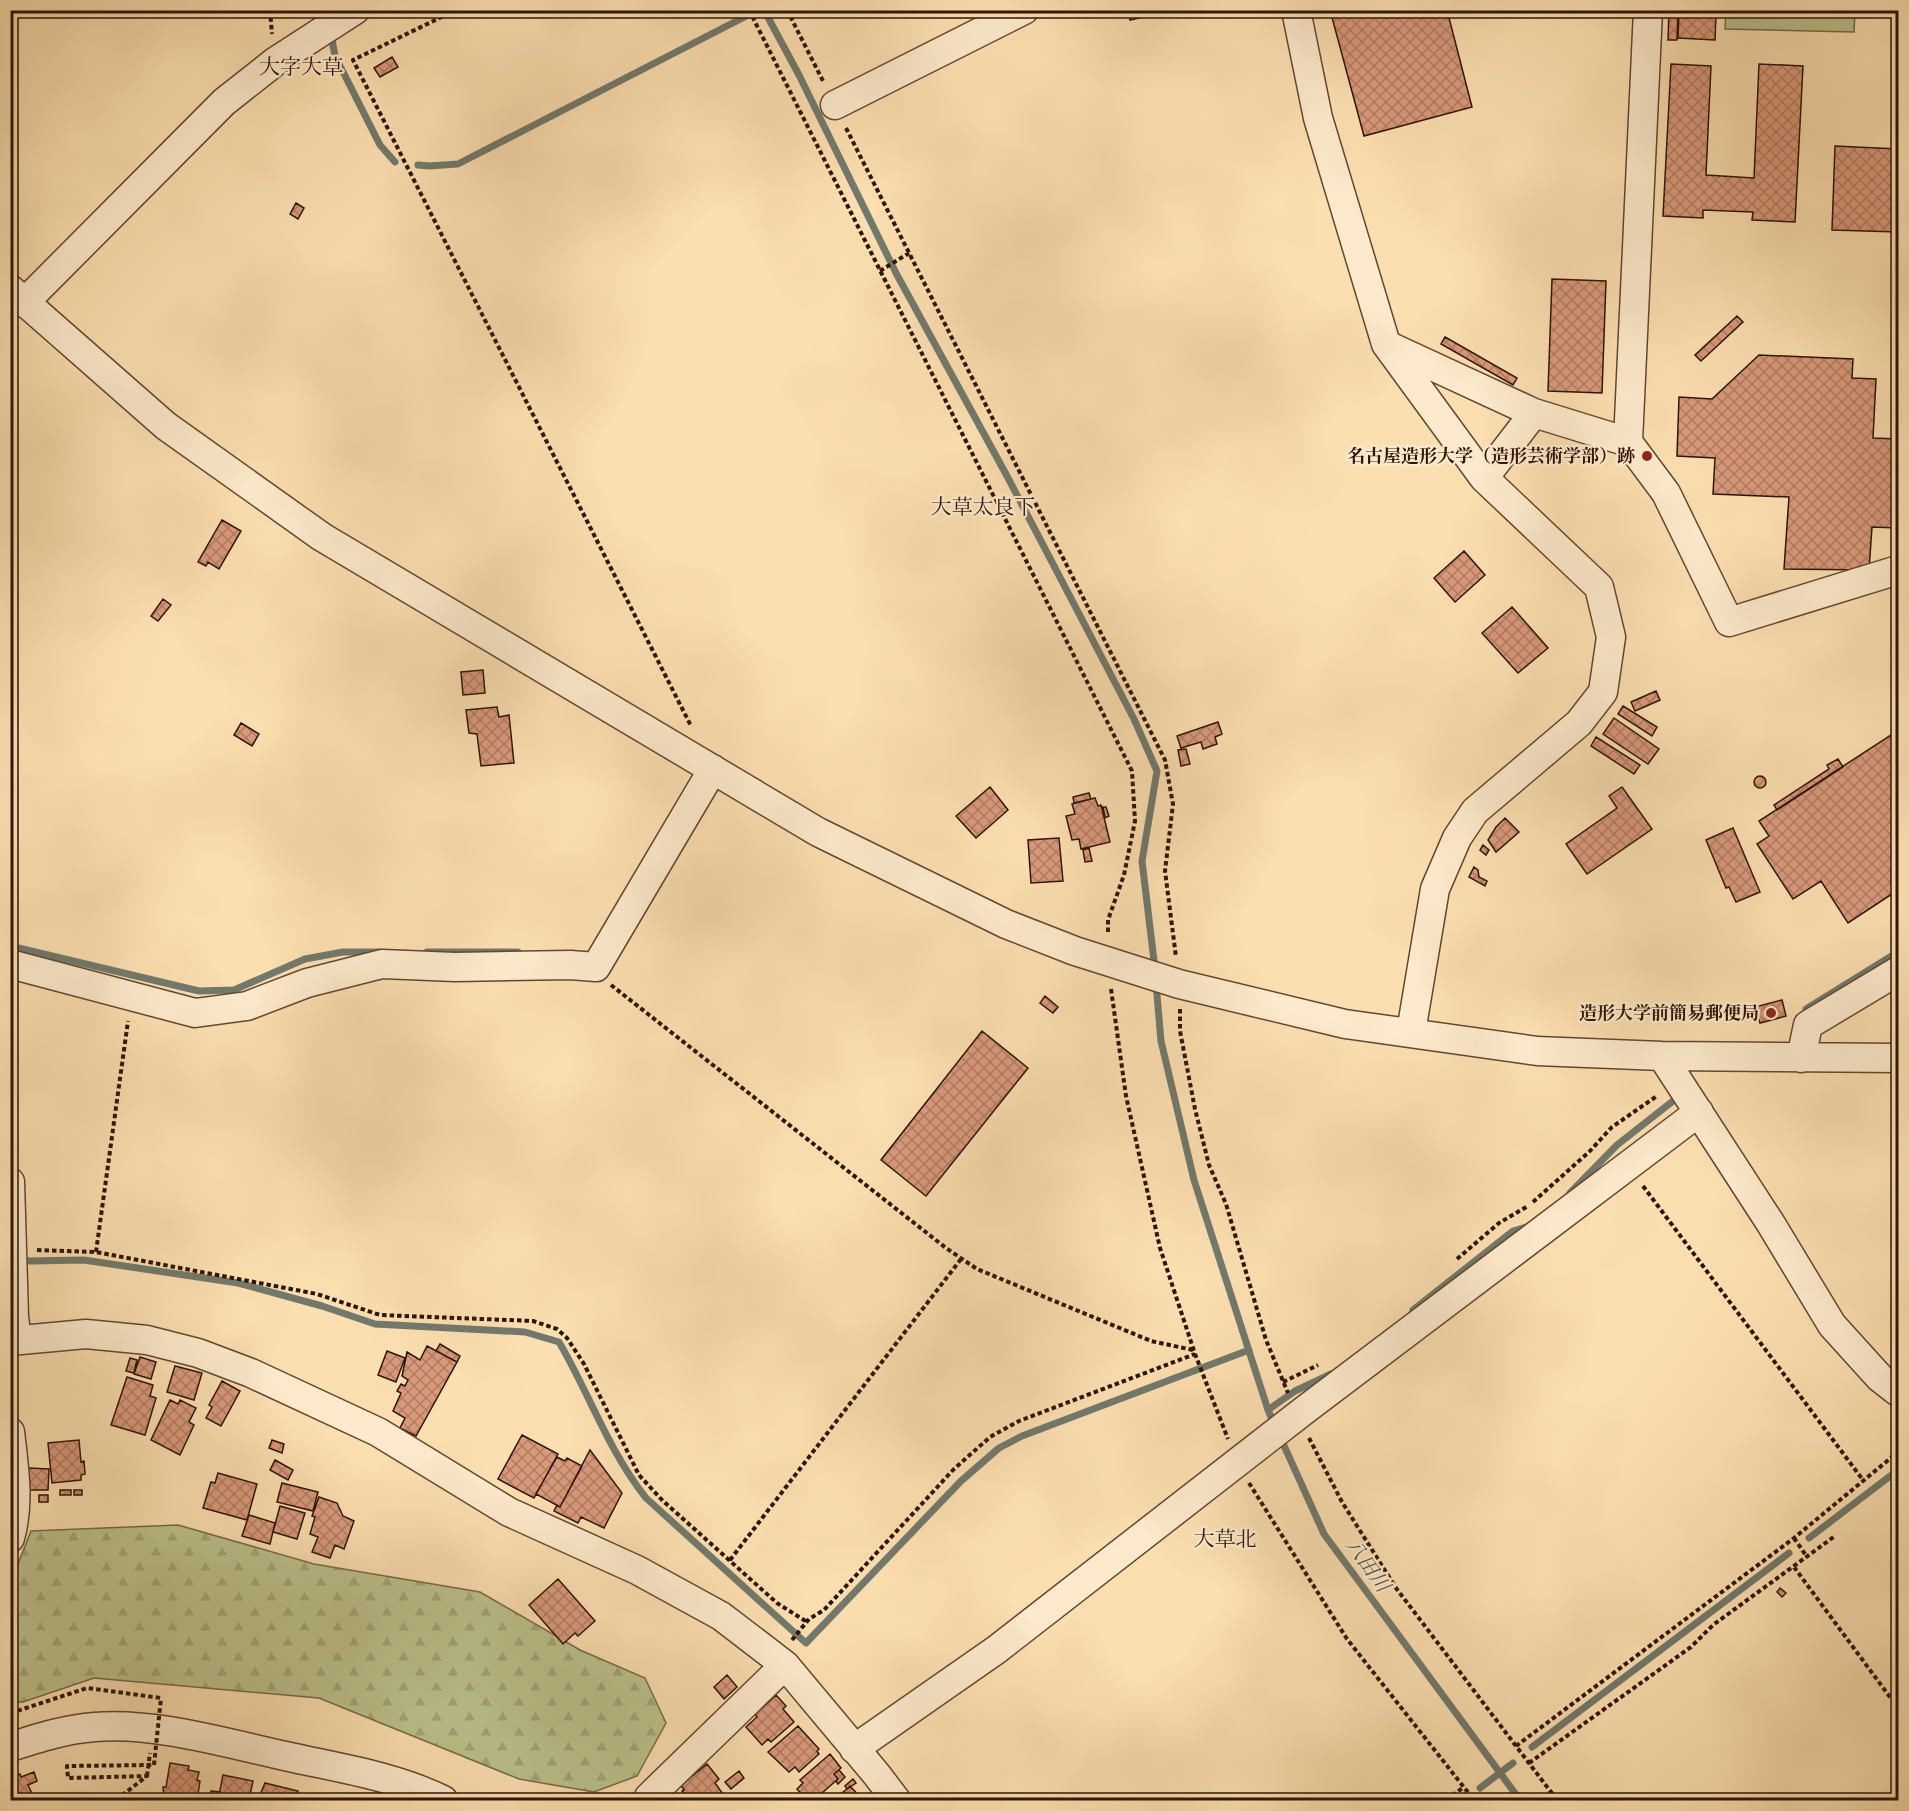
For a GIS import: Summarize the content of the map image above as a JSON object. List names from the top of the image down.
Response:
{
  "districts": ["大字大草", "大草太良下", "大草北"],
  "water": ["八田川"],
  "places": ["名古屋造形大学（造形芸術学部）跡", "造形大学前簡易郵便局"]
}
